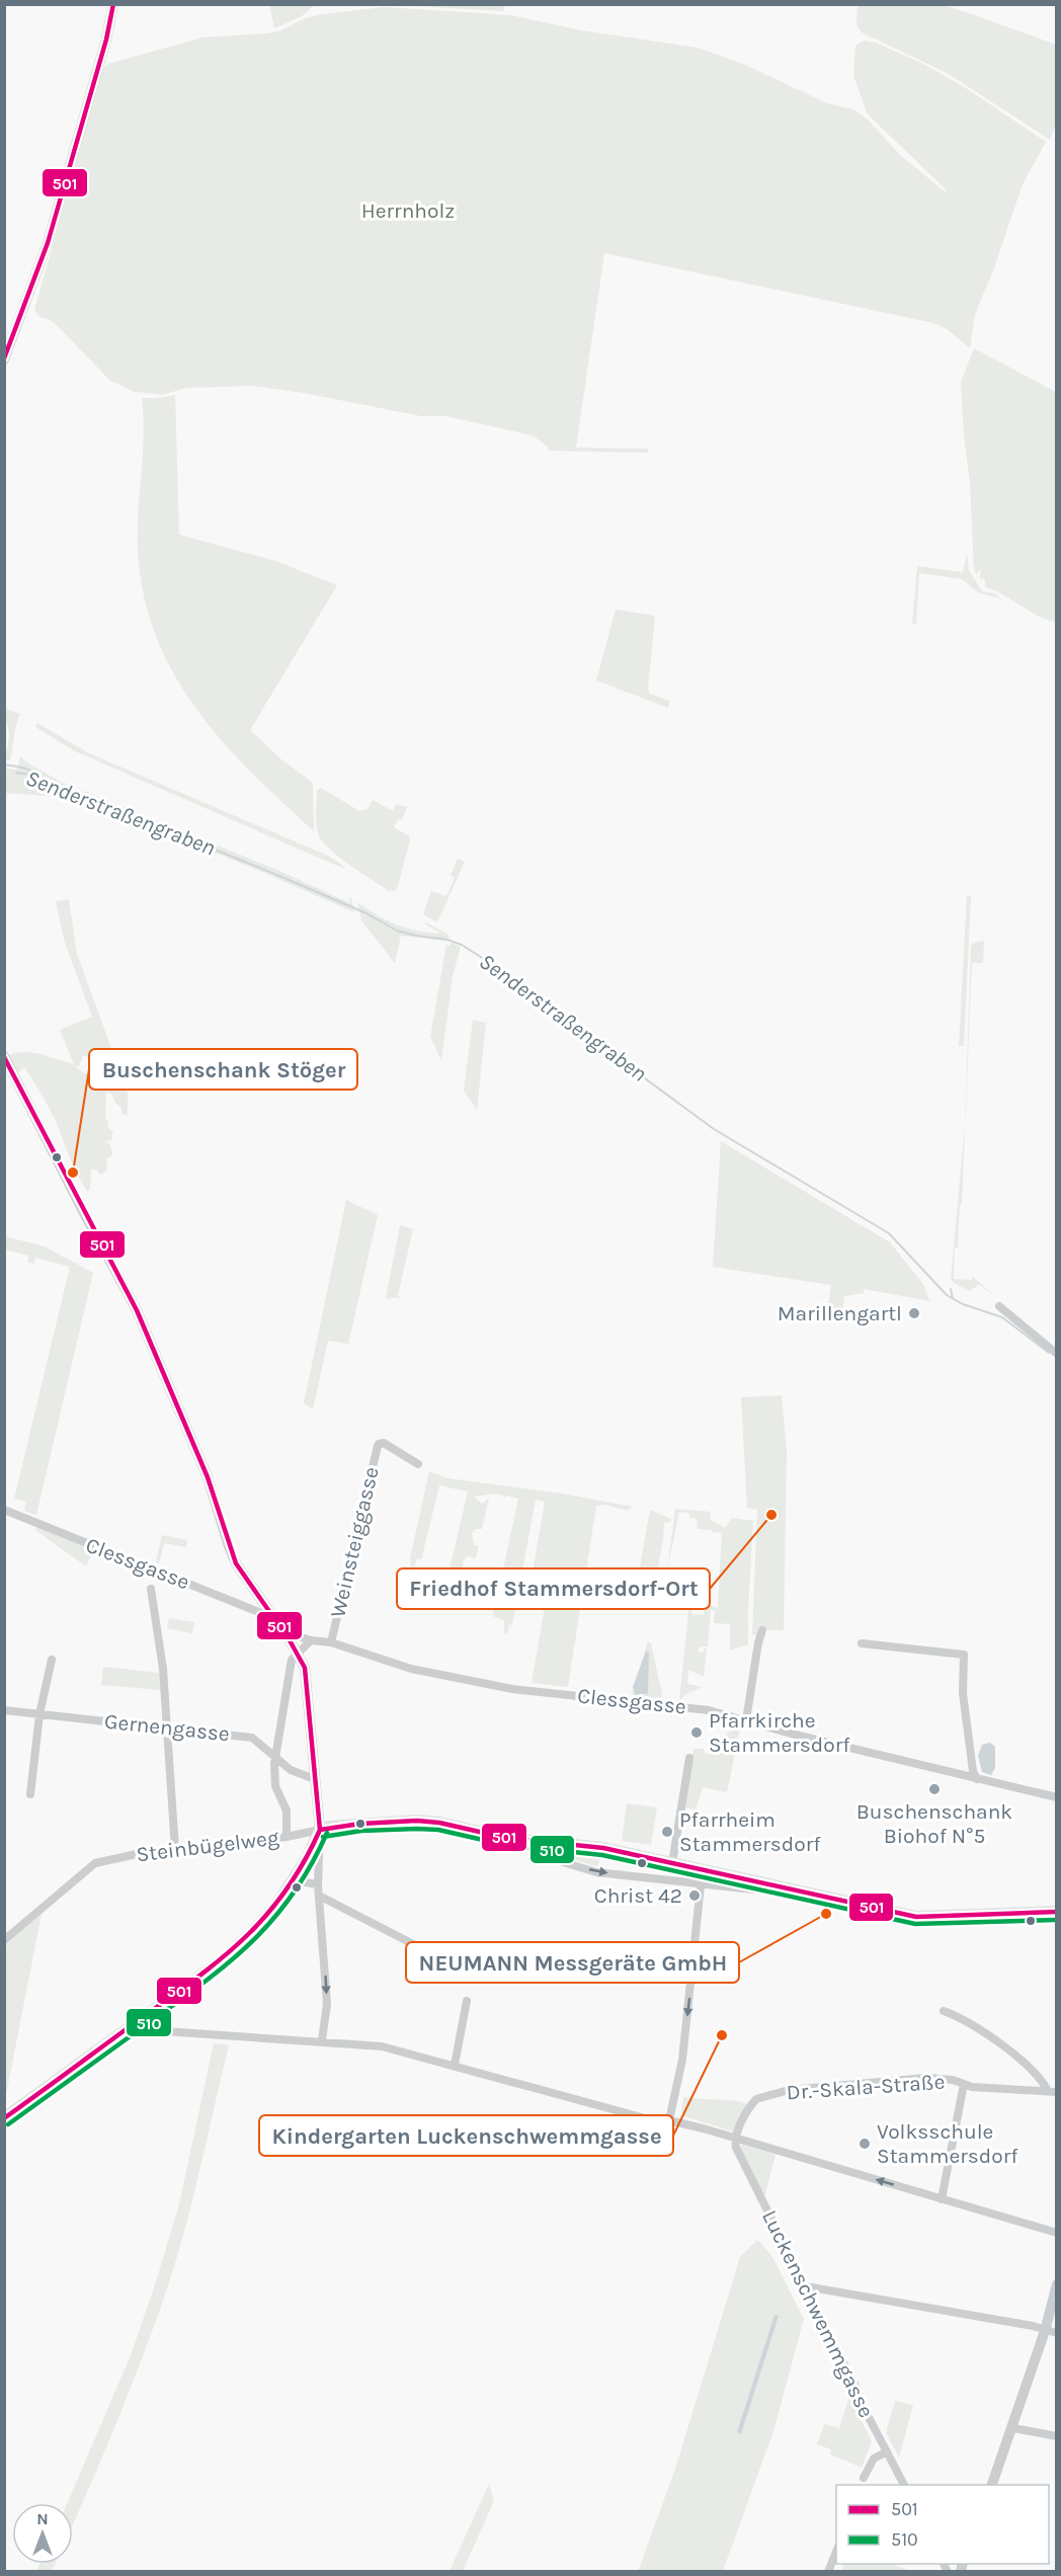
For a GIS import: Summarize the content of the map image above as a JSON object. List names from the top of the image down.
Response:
{
  "streets": {
    "street": [
      "Weinsteiggasse",
      "Clessgasse",
      "Gernengasse",
      "Steinbügelweg",
      "Dr.-Skala-Straße",
      "Luckenschwemmgasse"
    ]
  },
  "crossings": [
    ["Weinsteiggasse", "Clessgasse"],
    ["Dr.-Skala-Straße", "Luckenschwemmgasse"]
  ],
  "water": ["Senderstraßengraben"],
  "parks": ["Herrnholz"],
  "places": [
    "Buschenschank Stöger",
    "Marillengartl",
    "Friedhof Stammersdorf-Ort",
    "Pfarrkirche Stammersdorf",
    "Buschenschank Biohof N°5",
    "Pfarrheim Stammersdorf",
    "Christ 42",
    "NEUMANN Messgeräte GmbH",
    "Kindergarten Luckenschwemmgasse",
    "Volksschule Stammersdorf"
  ],
  "lines": ["transit line 501", "transit line 510"],
  "legend": ["501", "510"],
  "north": "top"
}
